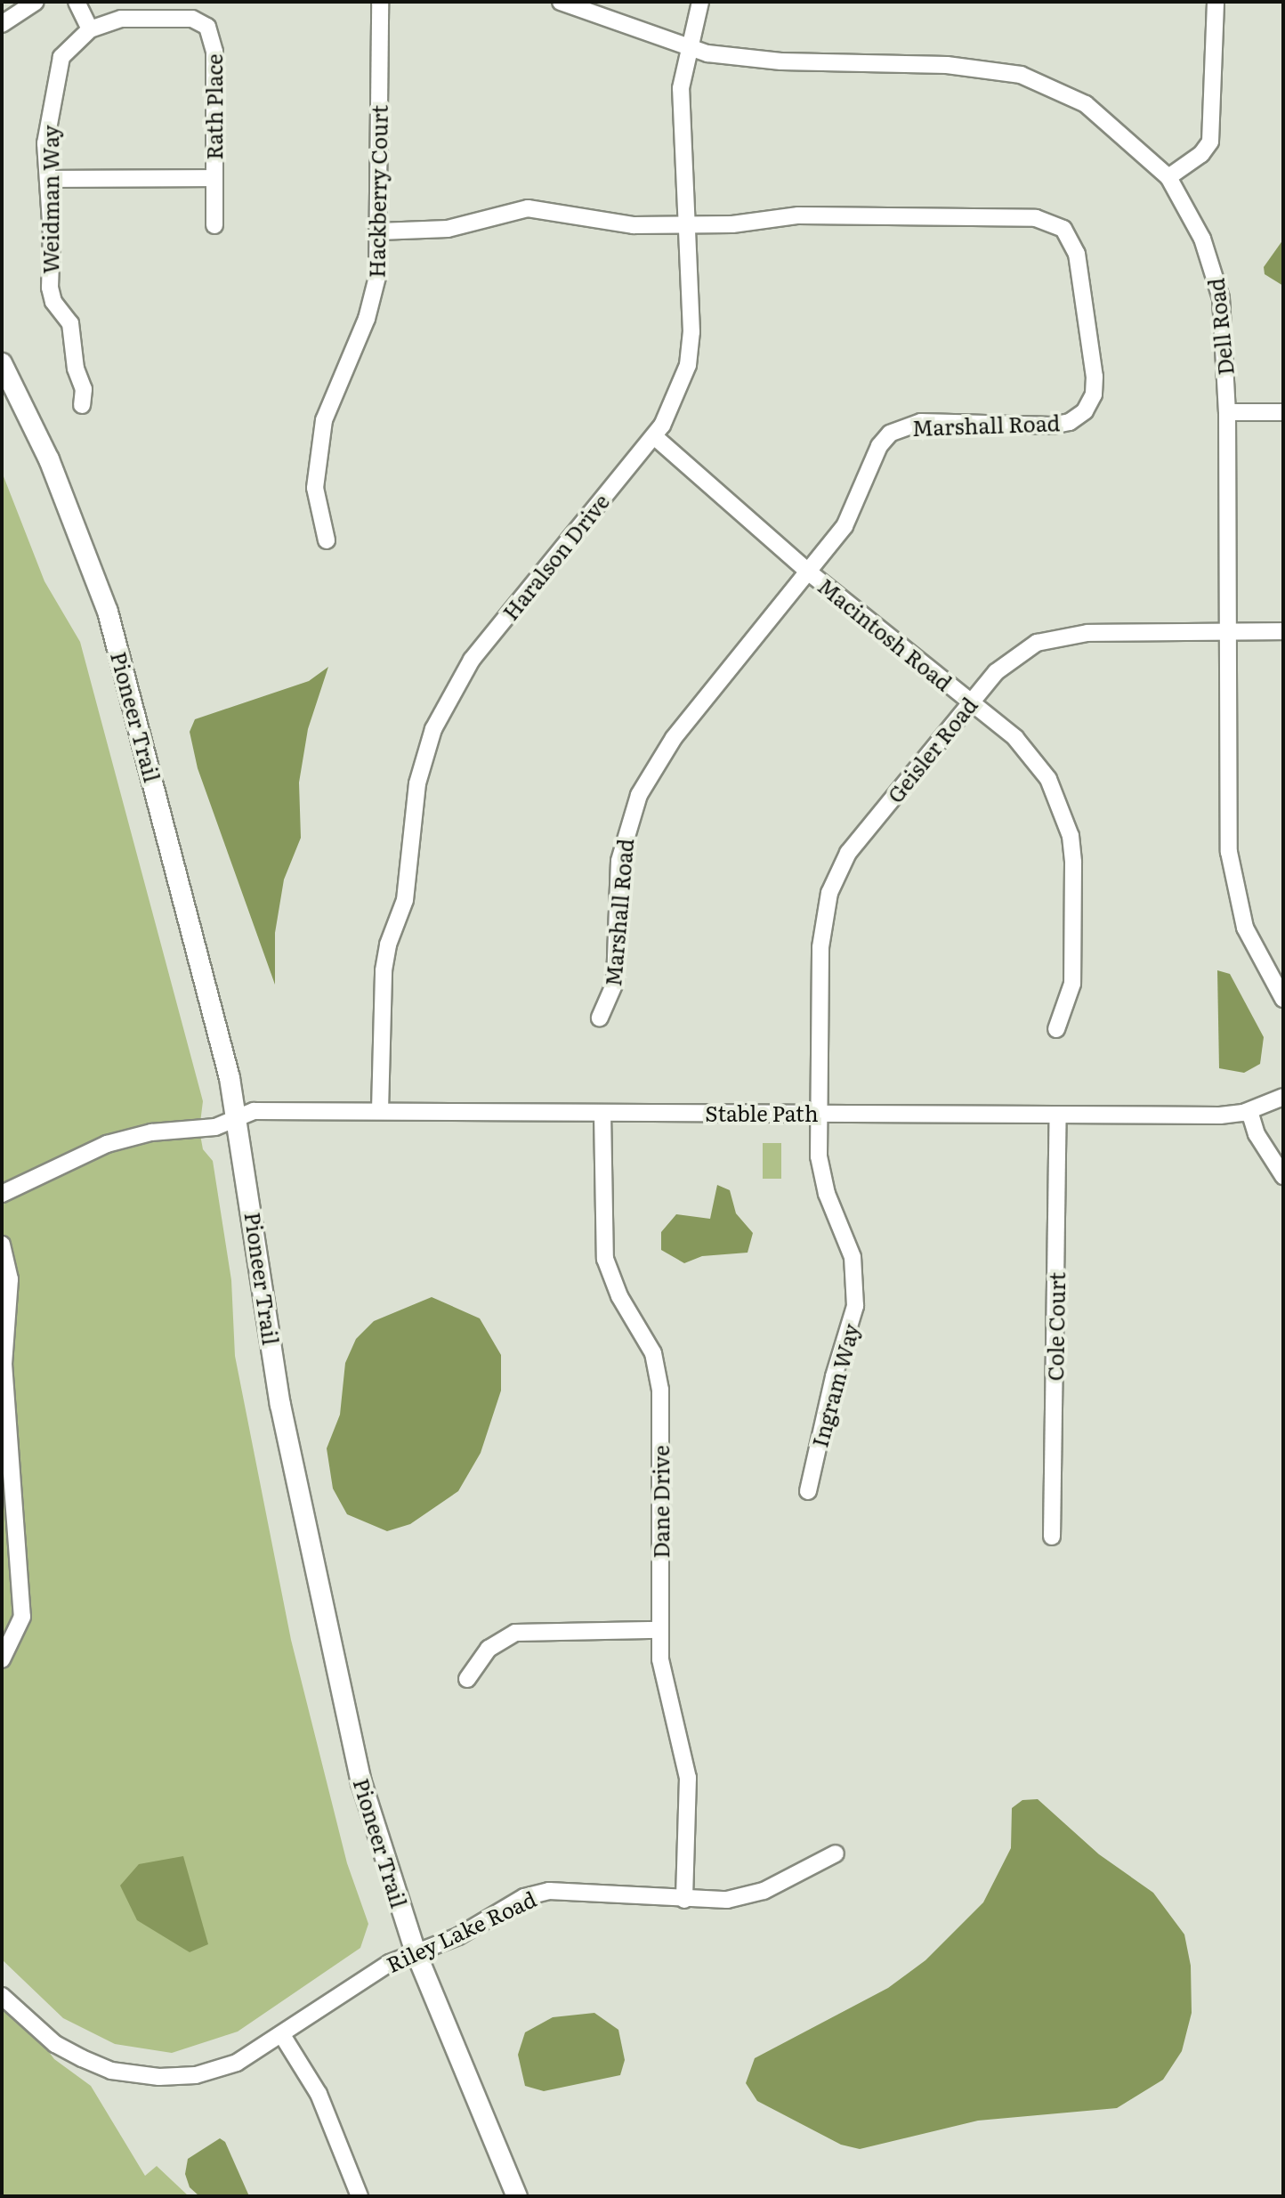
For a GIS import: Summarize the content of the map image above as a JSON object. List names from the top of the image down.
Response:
{
  "streets": {
    "main road": ["Pioneer Trail"],
    "street": [
      "Rath Place",
      "Hackberry Court",
      "Weidman Way",
      "Dell Road",
      "Marshall Road",
      "Haralson Drive",
      "Macintosh Road",
      "Geisler Road",
      "Stable Path",
      "Cole Court",
      "Ingram Way",
      "Dane Drive",
      "Riley Lake Road"
    ]
  },
  "crossings": [
    ["Rath Place", "Weidman Way"],
    ["Hackberry Court", "Marshall Road"],
    ["Dell Road", "Haralson Drive"],
    ["Dell Road", "Geisler Road"],
    ["Marshall Road", "Haralson Drive"],
    ["Marshall Road", "Macintosh Road"],
    ["Haralson Drive", "Macintosh Road"],
    ["Haralson Drive", "Stable Path"],
    ["Macintosh Road", "Geisler Road"],
    ["Pioneer Trail", "Stable Path"],
    ["Pioneer Trail", "Riley Lake Road"],
    ["Geisler Road", "Stable Path"],
    ["Geisler Road", "Ingram Way"],
    ["Stable Path", "Cole Court"],
    ["Stable Path", "Ingram Way"],
    ["Stable Path", "Dane Drive"],
    ["Dane Drive", "Riley Lake Road"]
  ]
}
